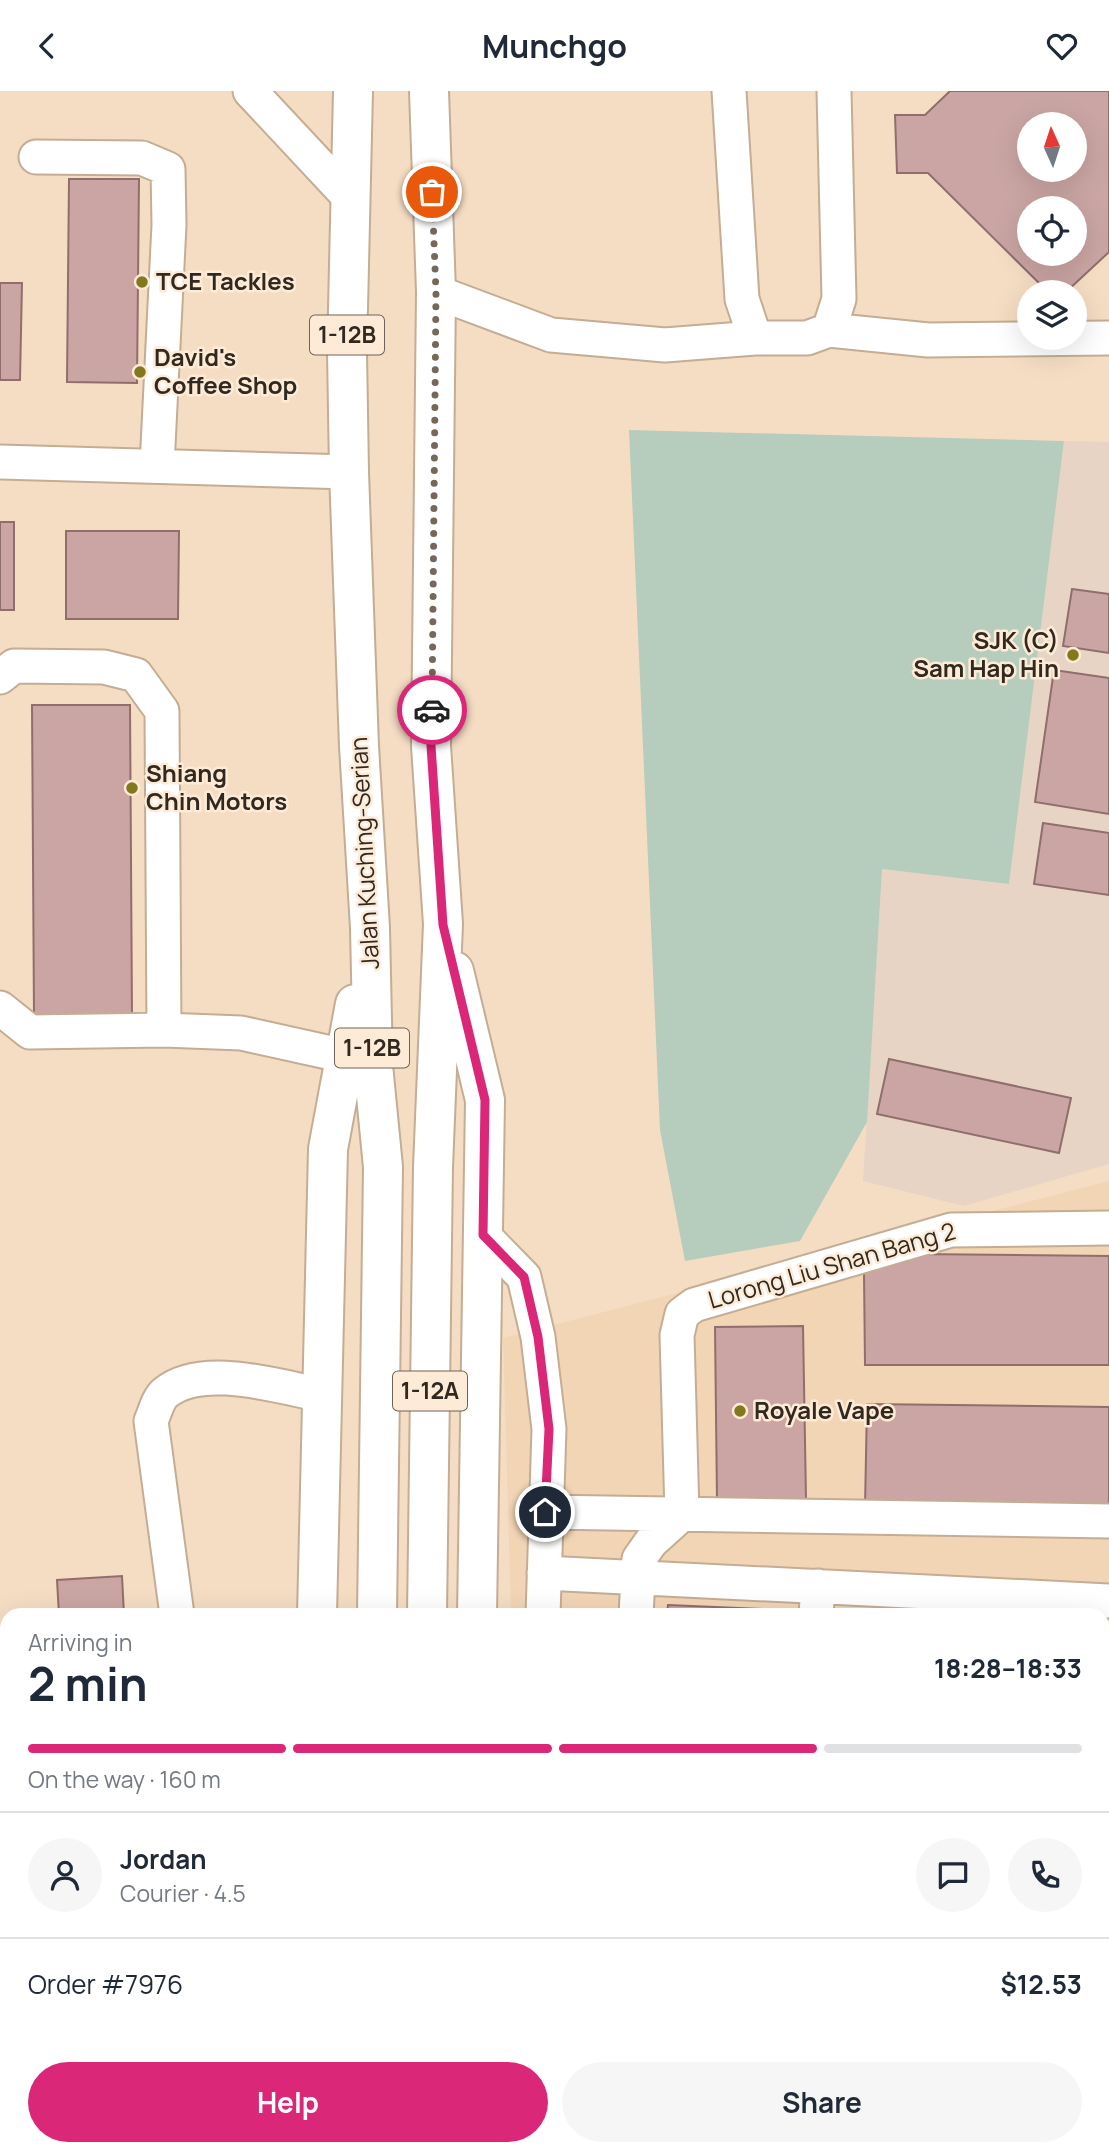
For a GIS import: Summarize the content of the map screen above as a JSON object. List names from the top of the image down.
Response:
{
  "streets": {
    "highway": ["1-12B", "Jalan Kuching-Serian", "1-12A"],
    "street": ["Lorong Liu Shan Bang 2"]
  },
  "places": [
    "TCE Tackles",
    "David's Coffee Shop",
    "SJK (C) Sam Hap Hin",
    "Shiang Chin Motors",
    "Royale Vape"
  ],
  "north": "top",
  "page": {
    "header": "Munchgo",
    "heading": ["2 min", "Arriving in", "18:28–18:33"],
    "panel": [
      "Jordan",
      "Courier · 4.5",
      "Order #7976",
      "$12.53"
    ],
    "bar": "On the way · 160 m",
    "buttons": ["Help", "Share"]
  }
}
